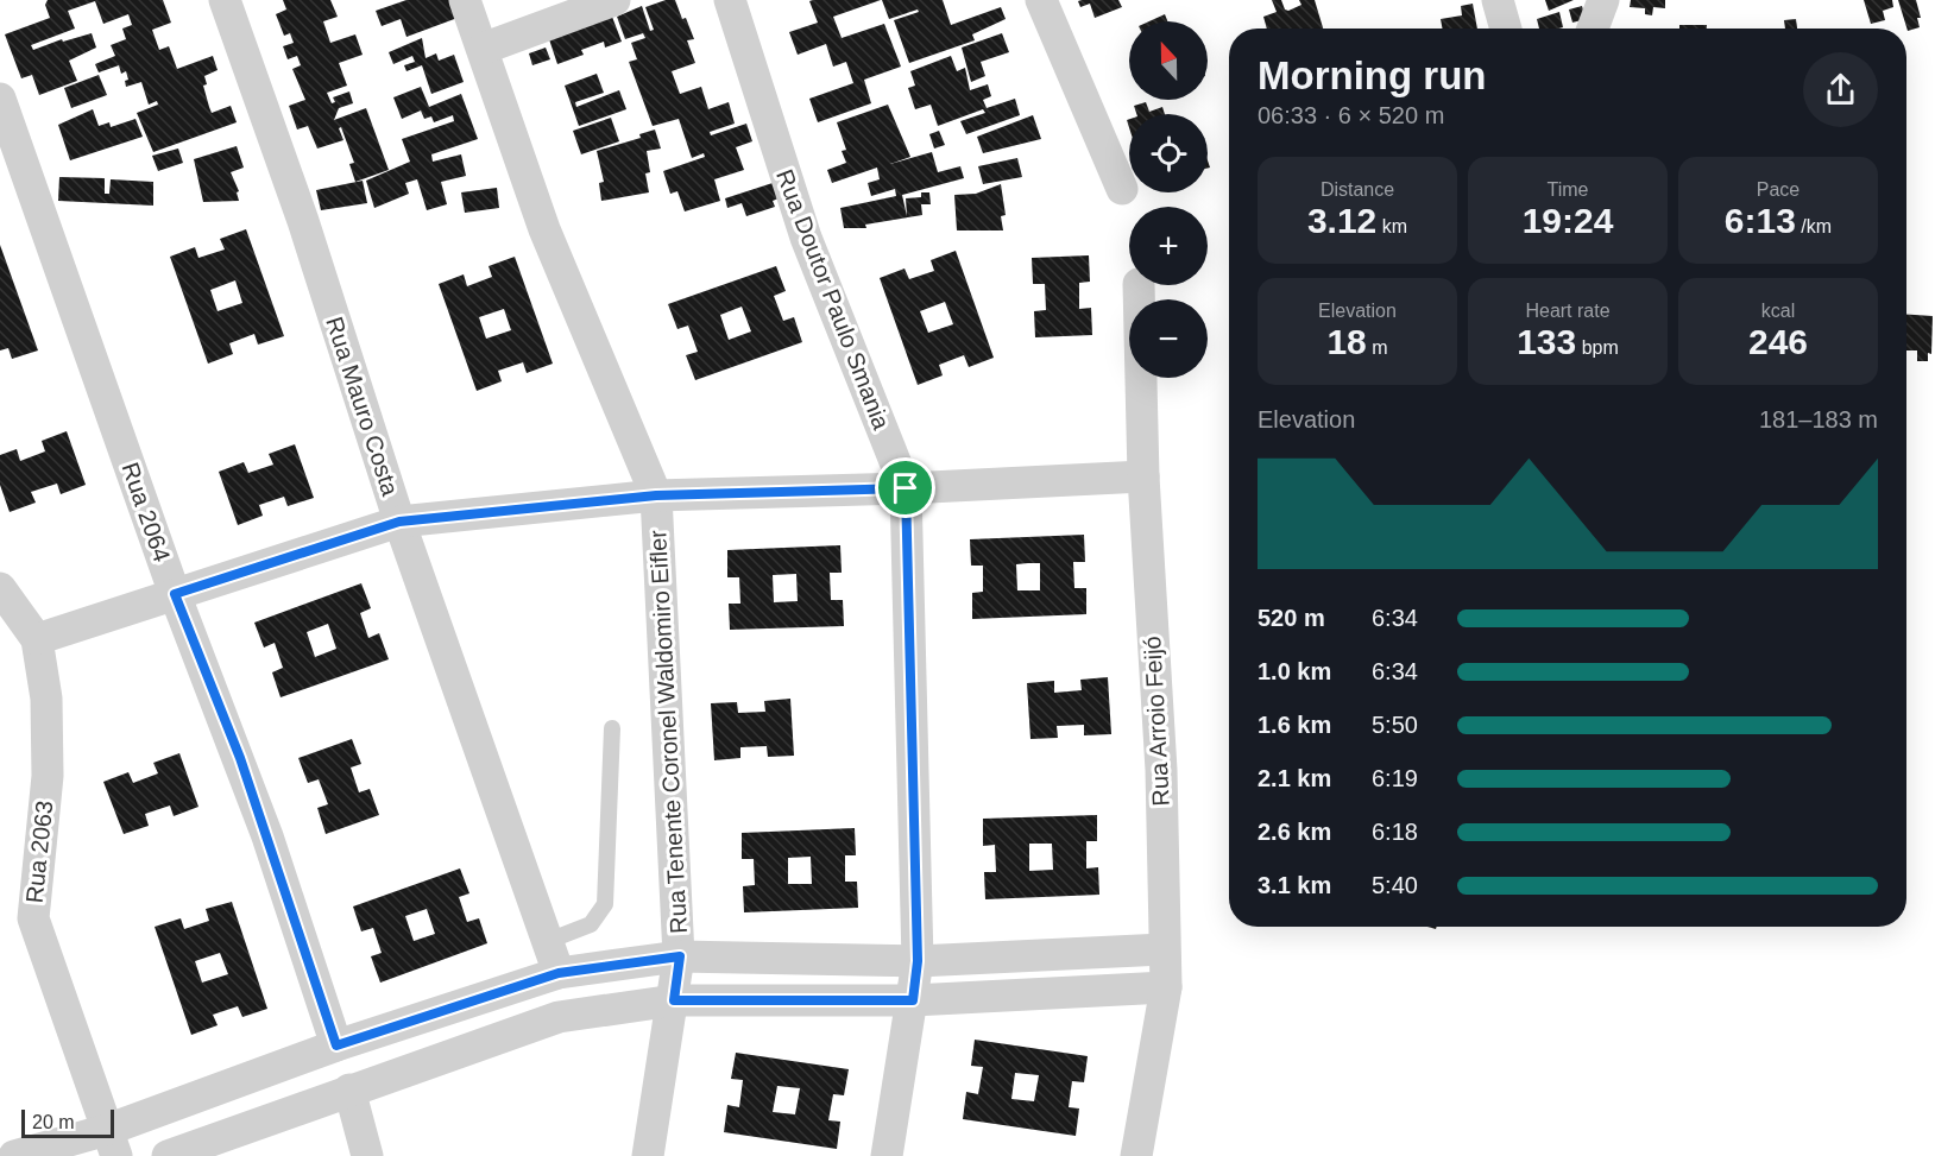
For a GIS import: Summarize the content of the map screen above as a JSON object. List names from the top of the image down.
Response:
{
  "streets": {
    "street": [
      "Rua Doutor Paulo Smania",
      "Rua Mauro Costa",
      "Rua 2064",
      "Rua Arroio Feijó",
      "Rua Tenente Coronel Waldomiro Eifler",
      "Rua 2063"
    ]
  },
  "scale_bar": "20 m",
  "north": "top",
  "page": {
    "map_buttons": ["+", "−"],
    "heading": ["Morning run", "06:33 · 6 × 520 m"],
    "stats": [
      ["Distance", "3.12 km"],
      ["Time", "19:24"],
      ["Pace", "6:13 /km"],
      ["Elevation", "18 m"],
      ["Heart rate", "133 bpm"],
      ["kcal", "246"]
    ],
    "chart": ["Elevation", "181–183 m"],
    "list": [
      {
        "name": "520 m",
        "note": "6:34"
      },
      {
        "name": "1.0 km",
        "note": "6:34"
      },
      {
        "name": "1.6 km",
        "note": "5:50"
      },
      {
        "name": "2.1 km",
        "note": "6:19"
      },
      {
        "name": "2.6 km",
        "note": "6:18"
      },
      {
        "name": "3.1 km",
        "note": "5:40"
      }
    ],
    "scale": "20 m"
  }
}
